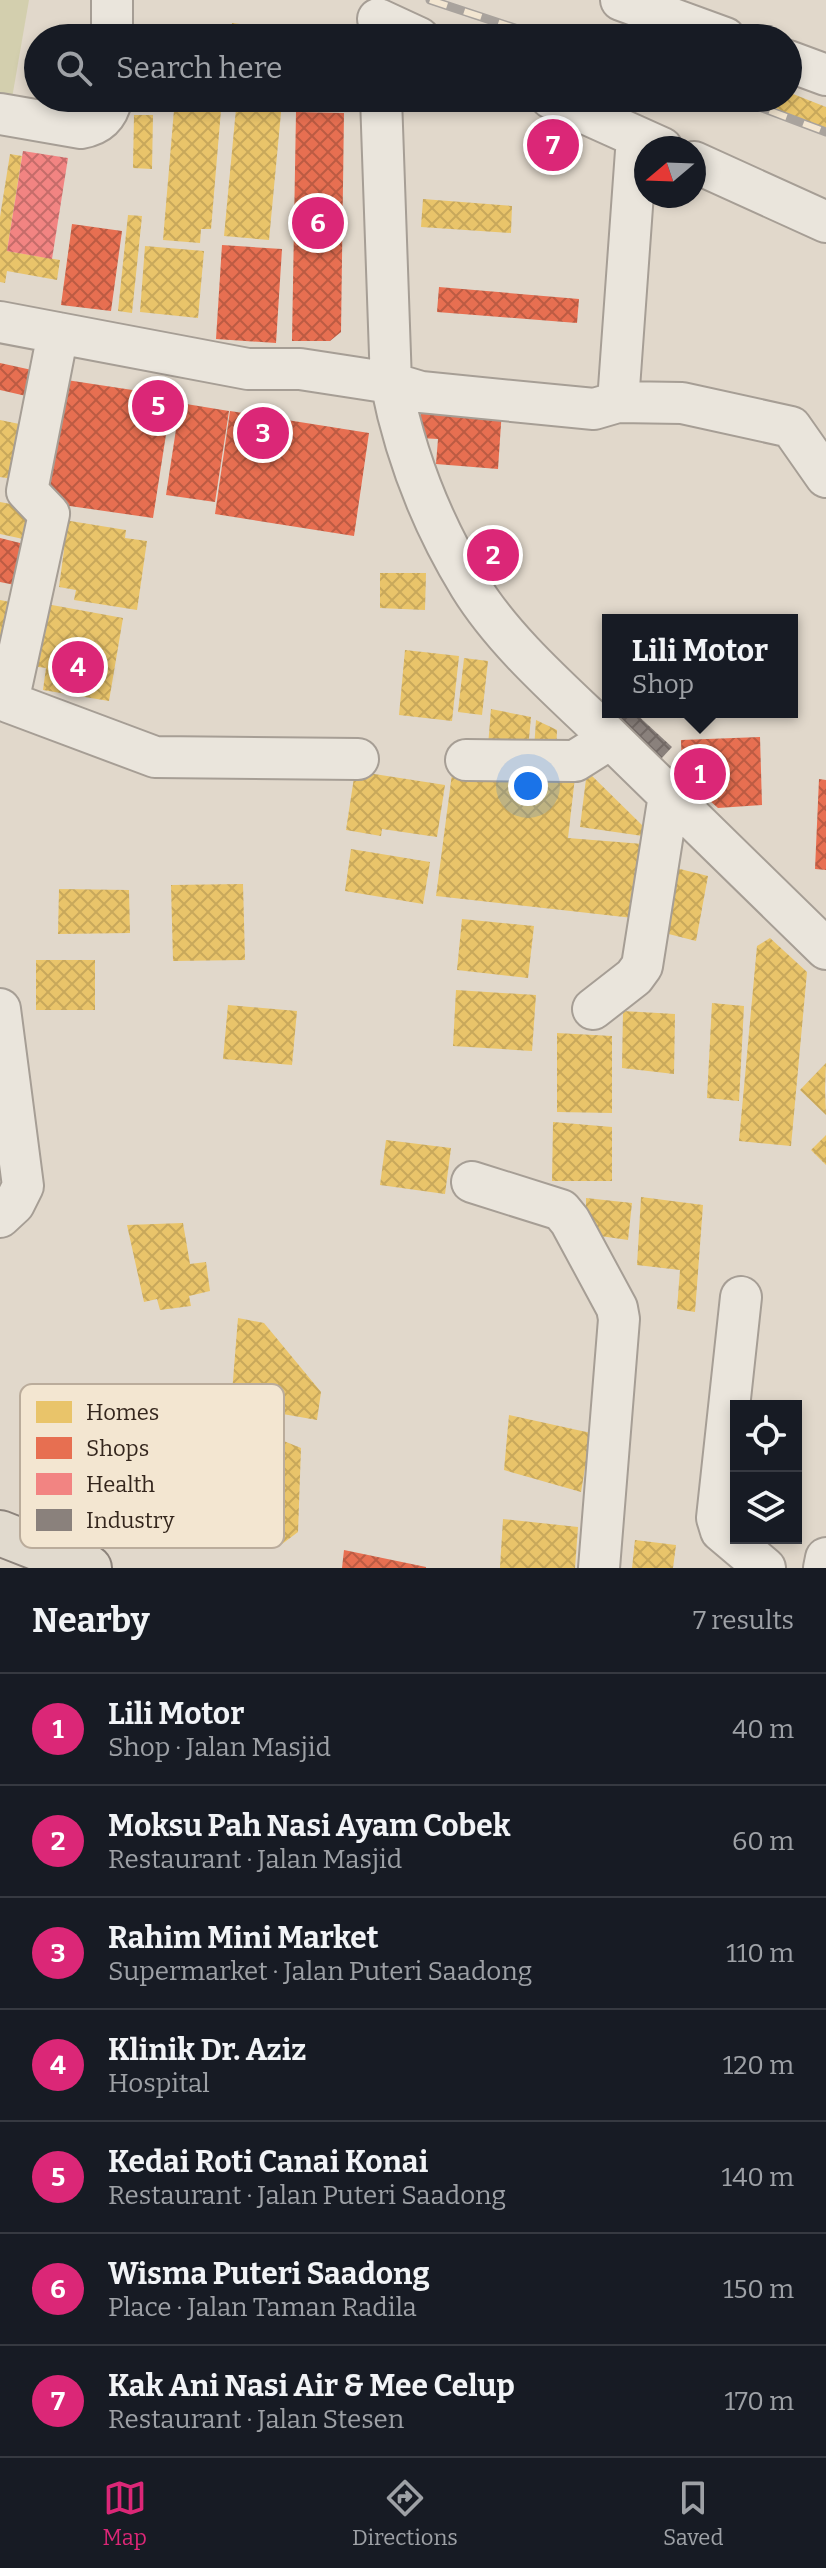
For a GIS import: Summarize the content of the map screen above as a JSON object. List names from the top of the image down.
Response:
{
  "legend": [
    "Homes",
    "Shops",
    "Health",
    "Industry"
  ],
  "north": "left",
  "page": {
    "search": "Search here",
    "pins": [
      "7",
      "6",
      "5",
      "3",
      "2",
      "4",
      "1"
    ],
    "popup": ["Lili Motor", "Shop"],
    "heading": ["Nearby", "7 results"],
    "list": [
      {
        "mark": "1",
        "name": "Lili Motor",
        "note": "Shop · Jalan Masjid",
        "value": "40 m"
      },
      {
        "mark": "2",
        "name": "Moksu Pah Nasi Ayam Cobek",
        "note": "Restaurant · Jalan Masjid",
        "value": "60 m"
      },
      {
        "mark": "3",
        "name": "Rahim Mini Market",
        "note": "Supermarket · Jalan Puteri Saadong",
        "value": "110 m"
      },
      {
        "mark": "4",
        "name": "Klinik Dr. Aziz",
        "note": "Hospital",
        "value": "120 m"
      },
      {
        "mark": "5",
        "name": "Kedai Roti Canai Konai",
        "note": "Restaurant · Jalan Puteri Saadong",
        "value": "140 m"
      },
      {
        "mark": "6",
        "name": "Wisma Puteri Saadong",
        "note": "Place · Jalan Taman Radila",
        "value": "150 m"
      },
      {
        "mark": "7",
        "name": "Kak Ani Nasi Air & Mee Celup",
        "note": "Restaurant · Jalan Stesen",
        "value": "170 m"
      }
    ],
    "nav": ["Map", "Directions", "Saved"]
  }
}
